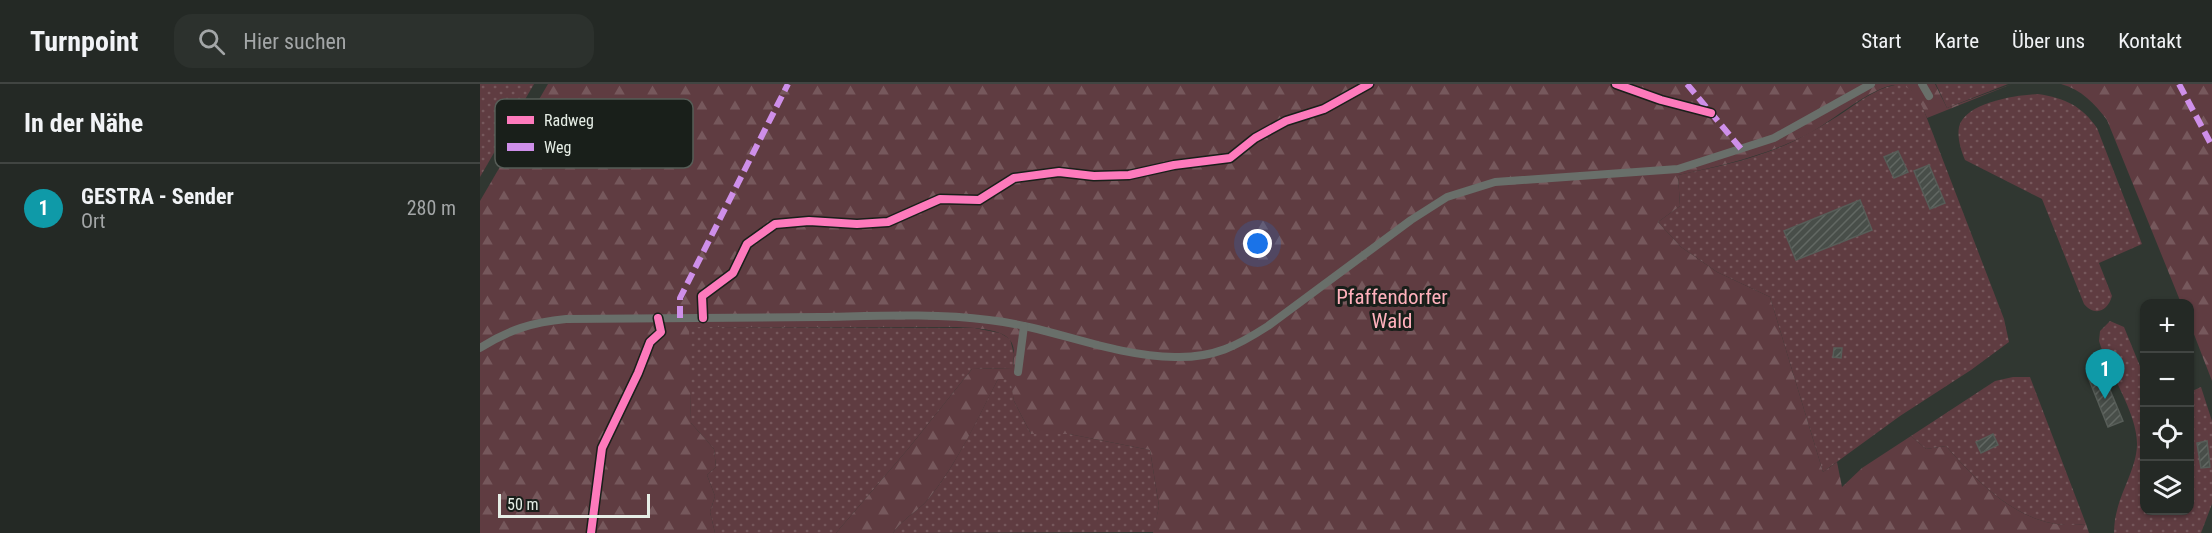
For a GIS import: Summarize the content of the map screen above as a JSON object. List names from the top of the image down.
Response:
{
  "parks": ["Pfaffendorfer Wald"],
  "legend": ["Radweg", "Weg"],
  "scale_bar": "50 m",
  "page": {
    "header": "Turnpoint",
    "search": "Hier suchen",
    "nav": [
      "Start",
      "Karte",
      "Über uns",
      "Kontakt"
    ],
    "heading": "In der Nähe",
    "list": [
      {
        "mark": "1",
        "name": "GESTRA - Sender",
        "note": "Ort",
        "value": "280 m"
      }
    ],
    "map_buttons": ["+", "−"],
    "pins": "1",
    "scale": "50 m"
  }
}
